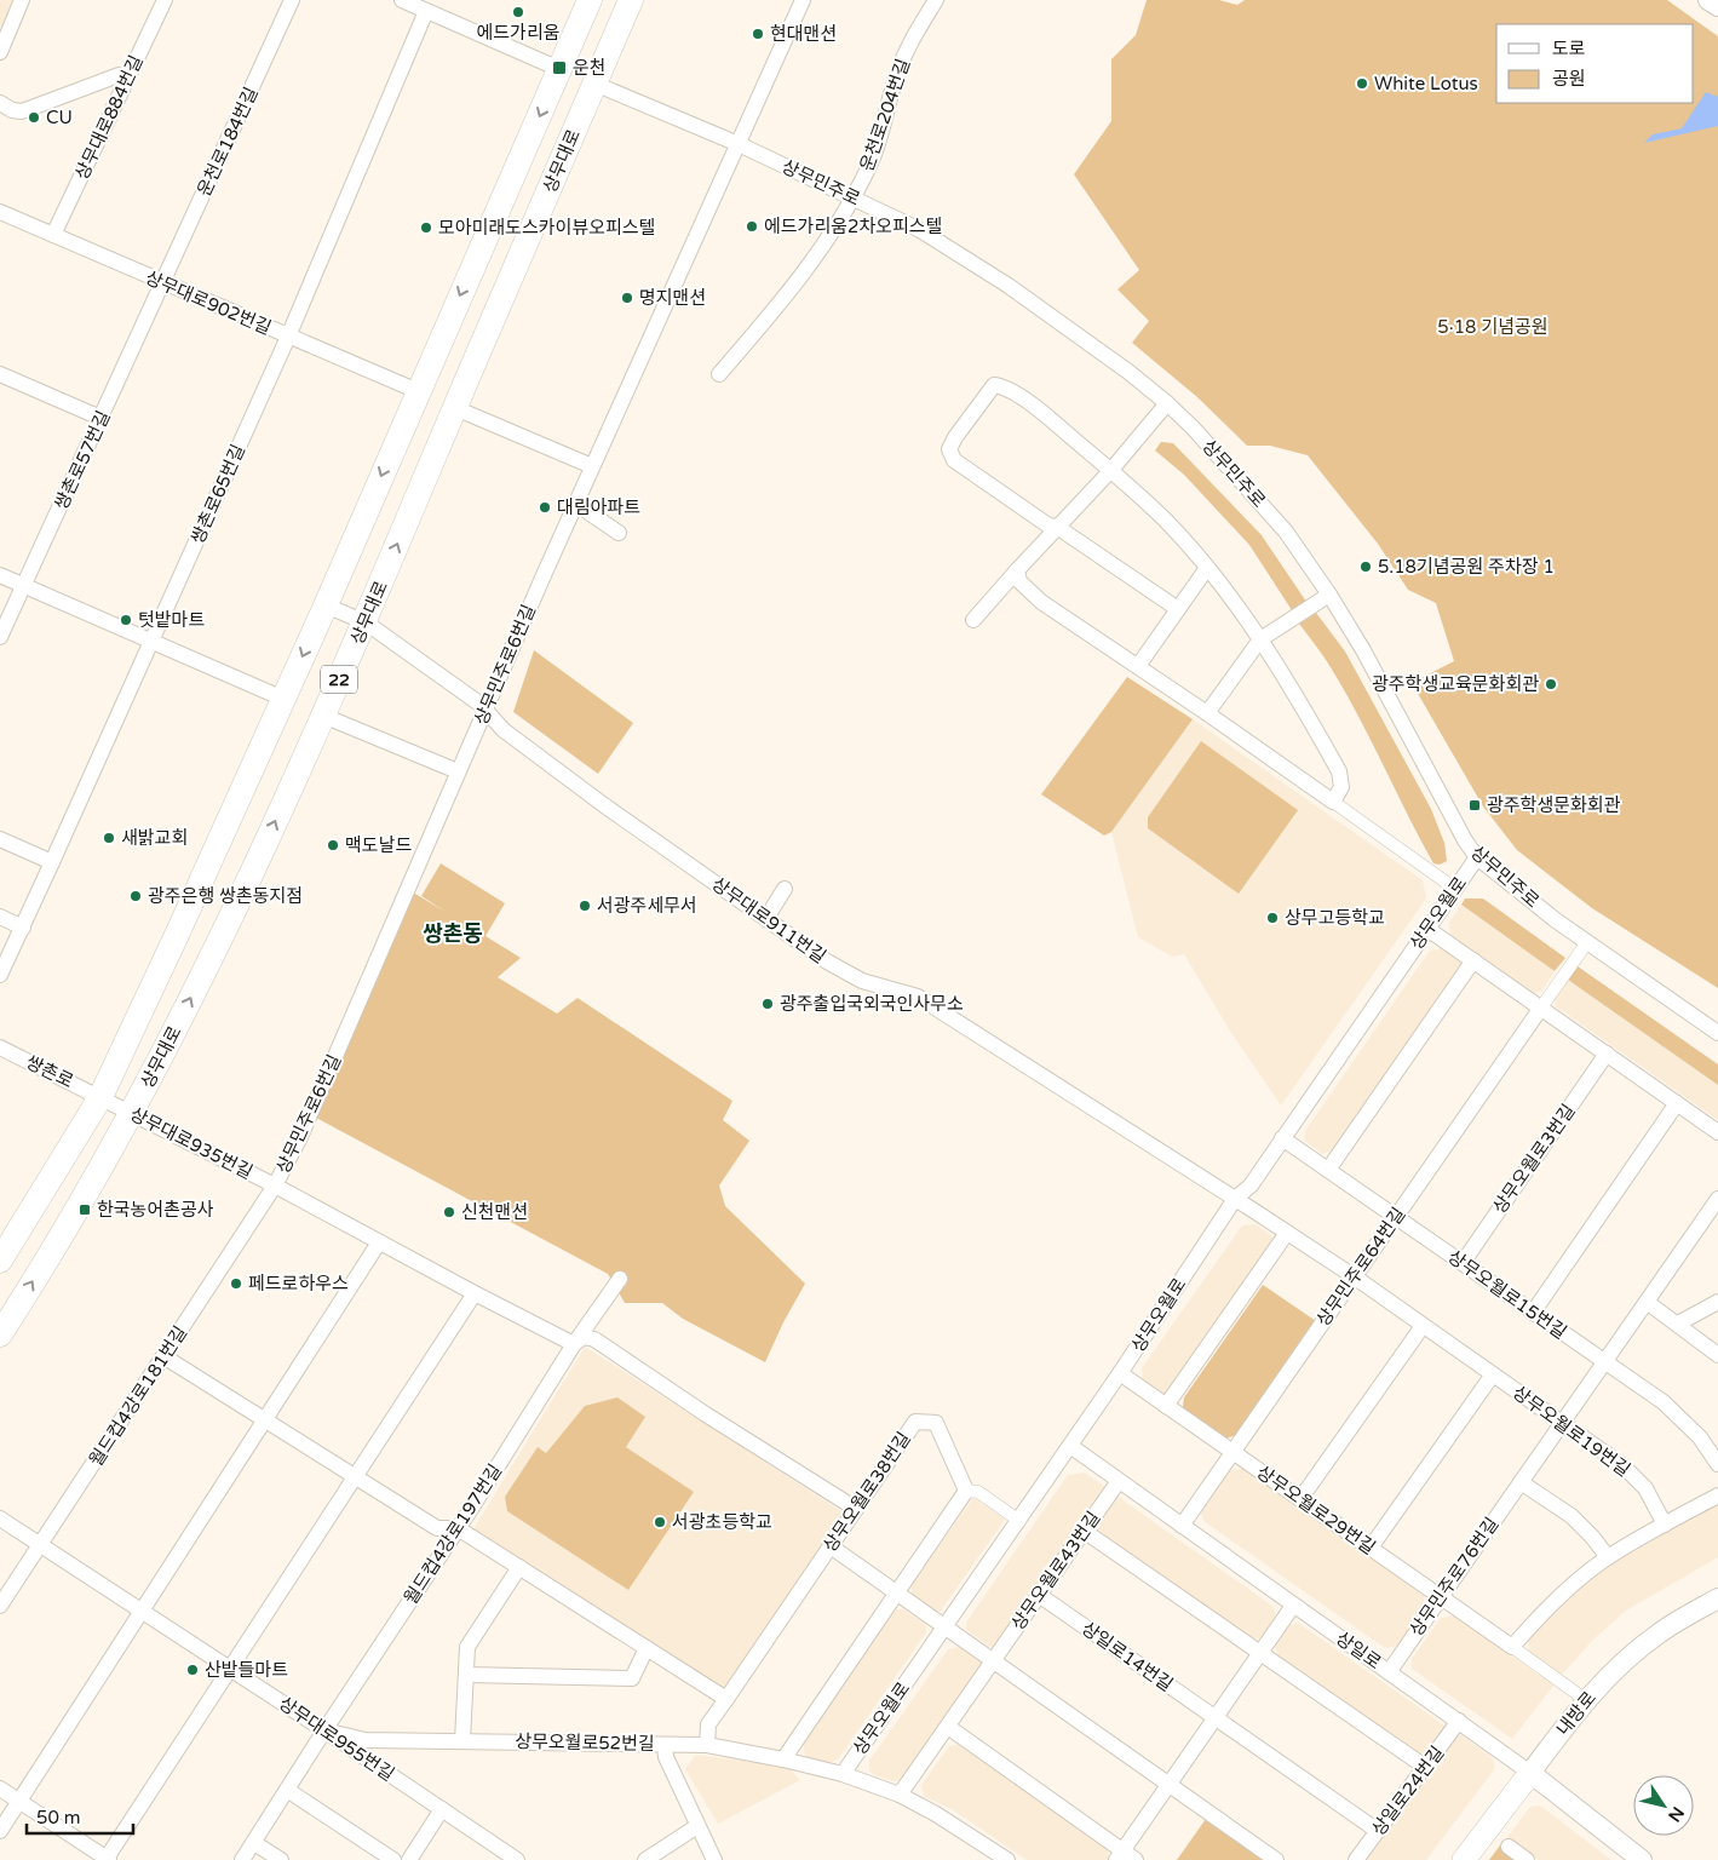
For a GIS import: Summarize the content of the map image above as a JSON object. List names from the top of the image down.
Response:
{
  "streets": {
    "main road": ["상무대로", "22", "내방로"],
    "street": [
      "운천로204번길",
      "상무대로884번길",
      "운천로184번길",
      "상무민주로",
      "상무대로902번길",
      "쌍촌로57번길",
      "쌍촌로65번길",
      "상무민주로6번길",
      "상무오월로",
      "상무대로911번길",
      "쌍촌로",
      "상무대로935번길",
      "상무오월로3번길",
      "상무민주로64번길",
      "상무오월로15번길",
      "월드컵4강로181번길",
      "상무오월로19번길",
      "상무오월로38번길",
      "상무오월로29번길",
      "월드컵4강로197번길",
      "상무오월로43번길",
      "상무민주로76번길",
      "상일로",
      "상일로14번길",
      "상무대로955번길",
      "상무오월로52번길",
      "상일로24번길"
    ]
  },
  "crossings": [
    ["운천로204번길", "상무민주로"],
    ["상무대로884번길", "상무대로902번길"],
    ["운천로184번길", "상무대로902번길"],
    ["운천로184번길", "쌍촌로57번길"],
    ["상무대로", "상무민주로"],
    ["상무대로", "상무대로902번길"],
    ["상무대로", "상무대로911번길"],
    ["상무대로", "쌍촌로"],
    ["상무대로", "상무대로935번길"],
    ["상무민주로", "상무민주로6번길"],
    ["상무민주로", "상무오월로"],
    ["상무대로902번길", "쌍촌로57번길"],
    ["상무대로902번길", "쌍촌로65번길"],
    ["상무민주로6번길", "상무대로911번길"],
    ["상무민주로6번길", "상무대로935번길"],
    ["상무민주로6번길", "월드컵4강로181번길"],
    ["상무오월로", "상무대로911번길"],
    ["상무오월로", "상무오월로15번길"],
    ["상무오월로", "상무오월로19번길"],
    ["상무오월로", "상무오월로29번길"],
    ["상무오월로", "상일로"],
    ["상무오월로", "상무오월로52번길"],
    ["상무대로911번길", "상무오월로19번길"],
    ["쌍촌로", "상무대로935번길"],
    ["상무대로935번길", "월드컵4강로181번길"],
    ["상무대로935번길", "월드컵4강로197번길"],
    ["상무오월로3번길", "상무오월로15번길"],
    ["상무민주로64번길", "상무오월로15번길"],
    ["상무민주로64번길", "상무오월로19번길"],
    ["상무민주로64번길", "상무오월로29번길"],
    ["상무민주로64번길", "상일로"],
    ["상무오월로15번길", "상무민주로76번길"],
    ["월드컵4강로181번길", "상무대로955번길"],
    ["상무오월로19번길", "상무민주로76번길"],
    ["상무오월로38번길", "상무오월로52번길"],
    ["상무오월로29번길", "상무민주로76번길"],
    ["월드컵4강로197번길", "상무대로955번길"],
    ["월드컵4강로197번길", "상무오월로52번길"],
    ["상무오월로43번길", "상일로"],
    ["상무오월로43번길", "상일로14번길"],
    ["상무오월로43번길", "상무오월로52번길"],
    ["상무민주로76번길", "상일로"],
    ["상일로", "내방로"],
    ["상일로", "상일로24번길"],
    ["상일로14번길", "상일로24번길"],
    ["상무대로955번길", "상무오월로52번길"]
  ],
  "districts": ["쌍촌동"],
  "parks": ["5·18 기념공원"],
  "places": {
    "other": [
      "에드가리움",
      "현대맨션",
      "White Lotus",
      "CU",
      "에드가리움2차오피스텔",
      "모아미래도스카이뷰오피스텔",
      "명지맨션",
      "대림아파트",
      "5.18기념공원 주차장 1",
      "텃밭마트",
      "광주학생교육문화회관",
      "새밝교회",
      "맥도날드",
      "광주은행 쌍촌동지점",
      "서광주세무서",
      "상무고등학교",
      "광주출입국외국인사무소",
      "신천맨션",
      "페드로하우스",
      "서광초등학교",
      "산밭들마트"
    ],
    "transit": ["운천", "광주학생문화회관", "한국농어촌공사"]
  },
  "legend": ["도로", "공원"],
  "scale_bar": "50 m",
  "north": "bottom right"
}
